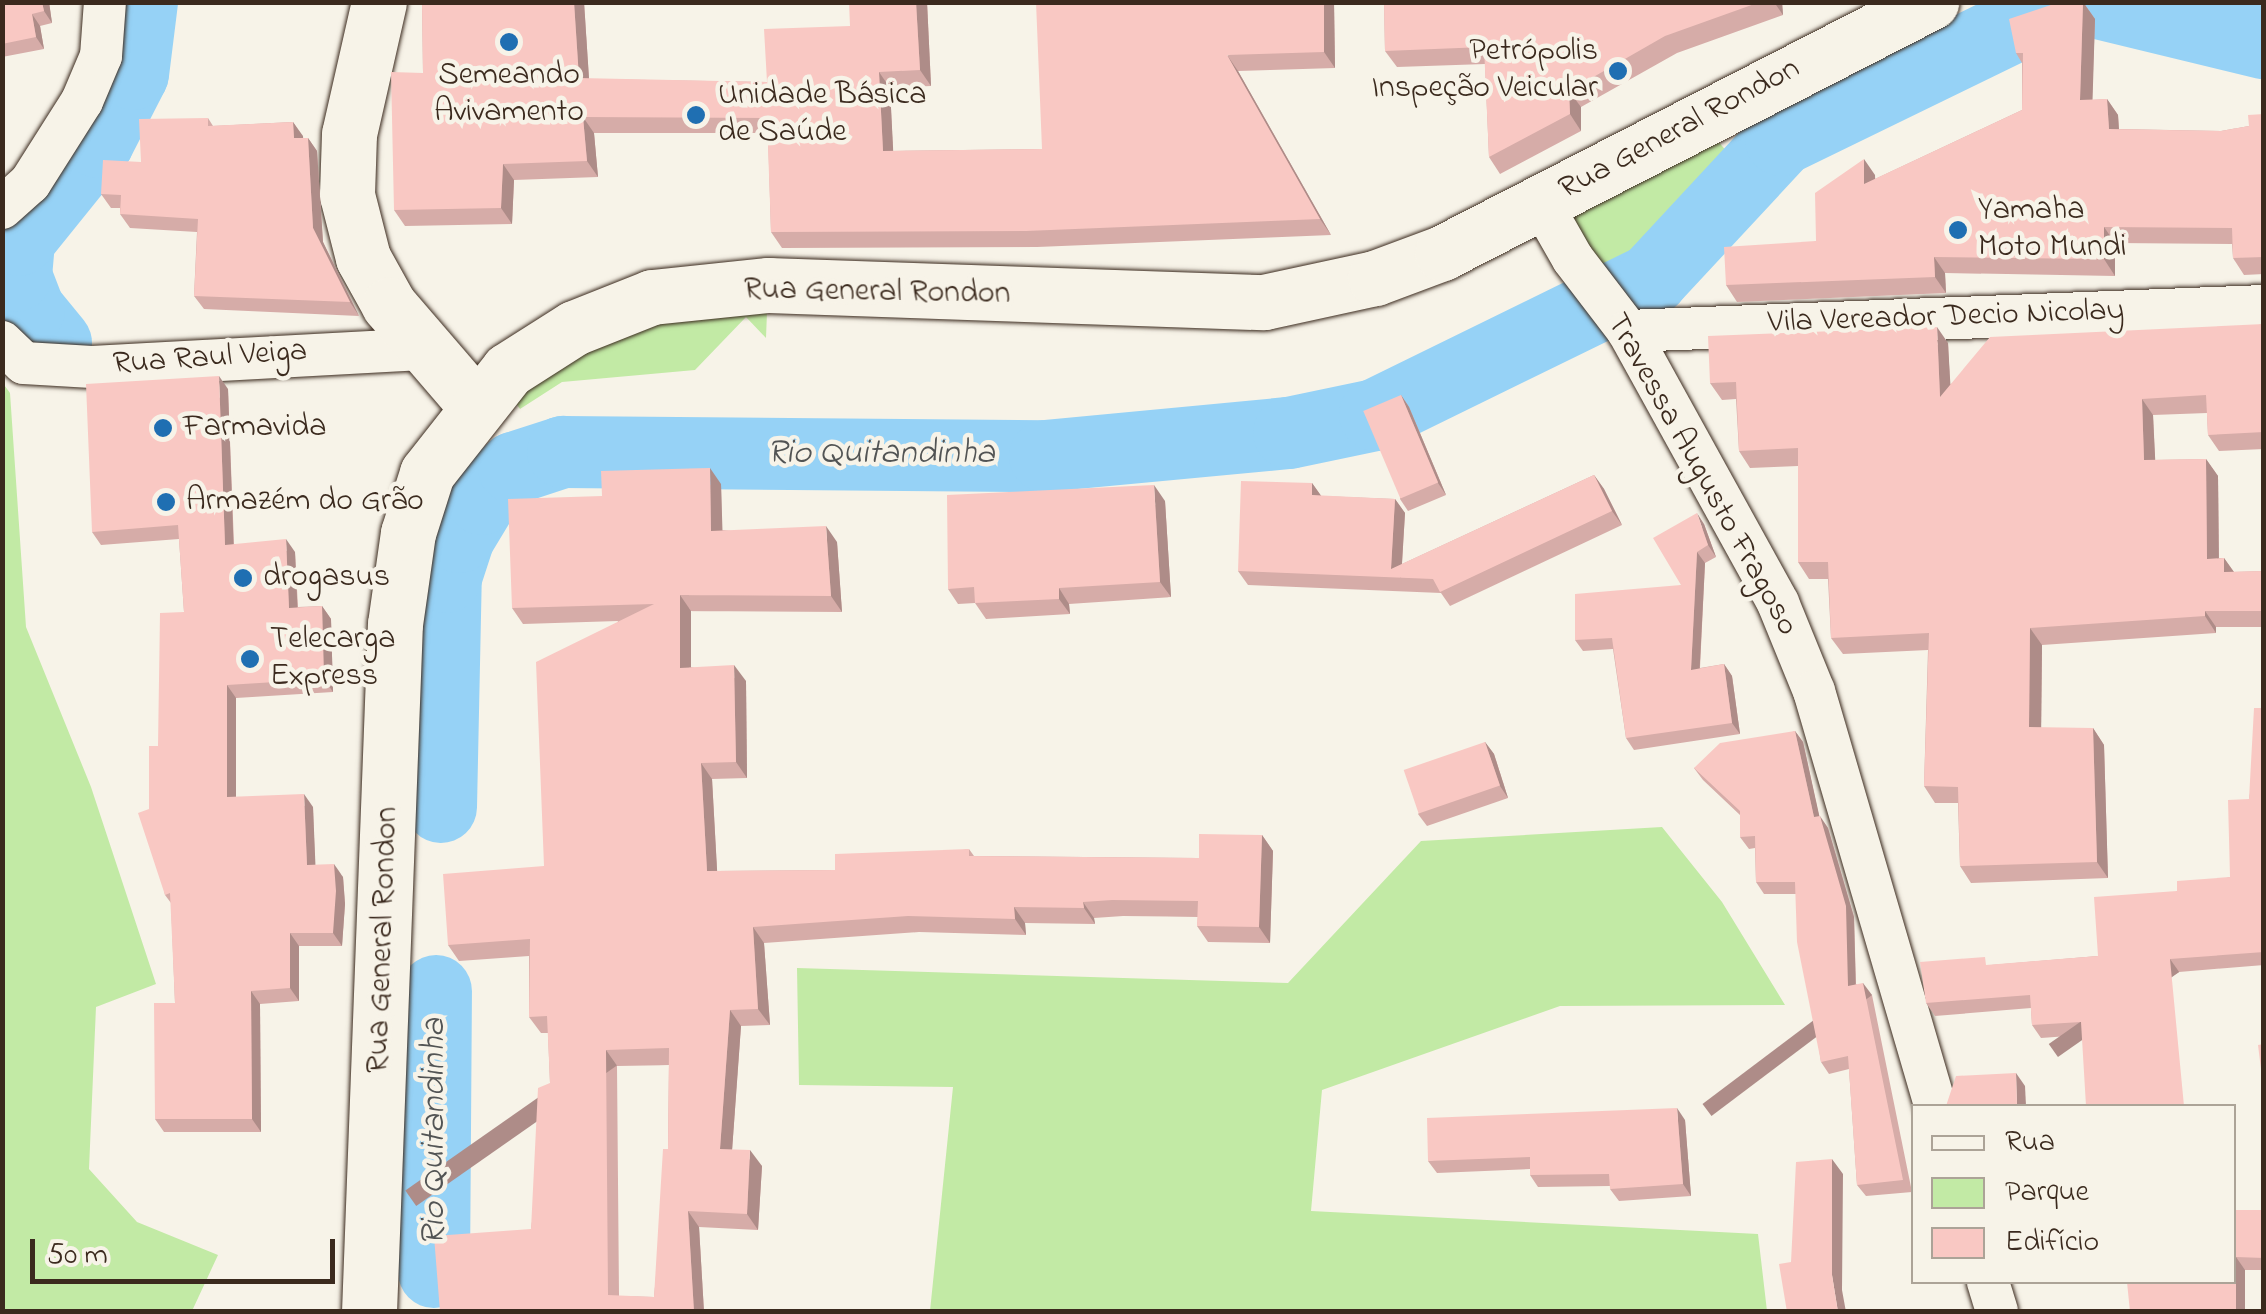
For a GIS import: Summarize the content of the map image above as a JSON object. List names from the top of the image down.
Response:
{
  "streets": {
    "main road": ["Rua General Rondon"],
    "street": ["Vila Vereador Decio Nicolay", "Rua Raul Veiga", "Travessa Augusto Fragoso"]
  },
  "crossings": [
    ["Rua General Rondon", "Travessa Augusto Fragoso"],
    ["Vila Vereador Decio Nicolay", "Travessa Augusto Fragoso"]
  ],
  "water": ["Rio Quitandinha"],
  "places": [
    "Semeando Avivamento",
    "Petrópolis Inspeção Veicular",
    "Unidade Básica de Saúde",
    "Yamaha Moto Mundi",
    "Farmavida",
    "Armazém do Grão",
    "drogasus",
    "Telecarga Express"
  ],
  "legend": ["Rua", "Parque", "Edifício"],
  "scale_bar": "50 m"
}
